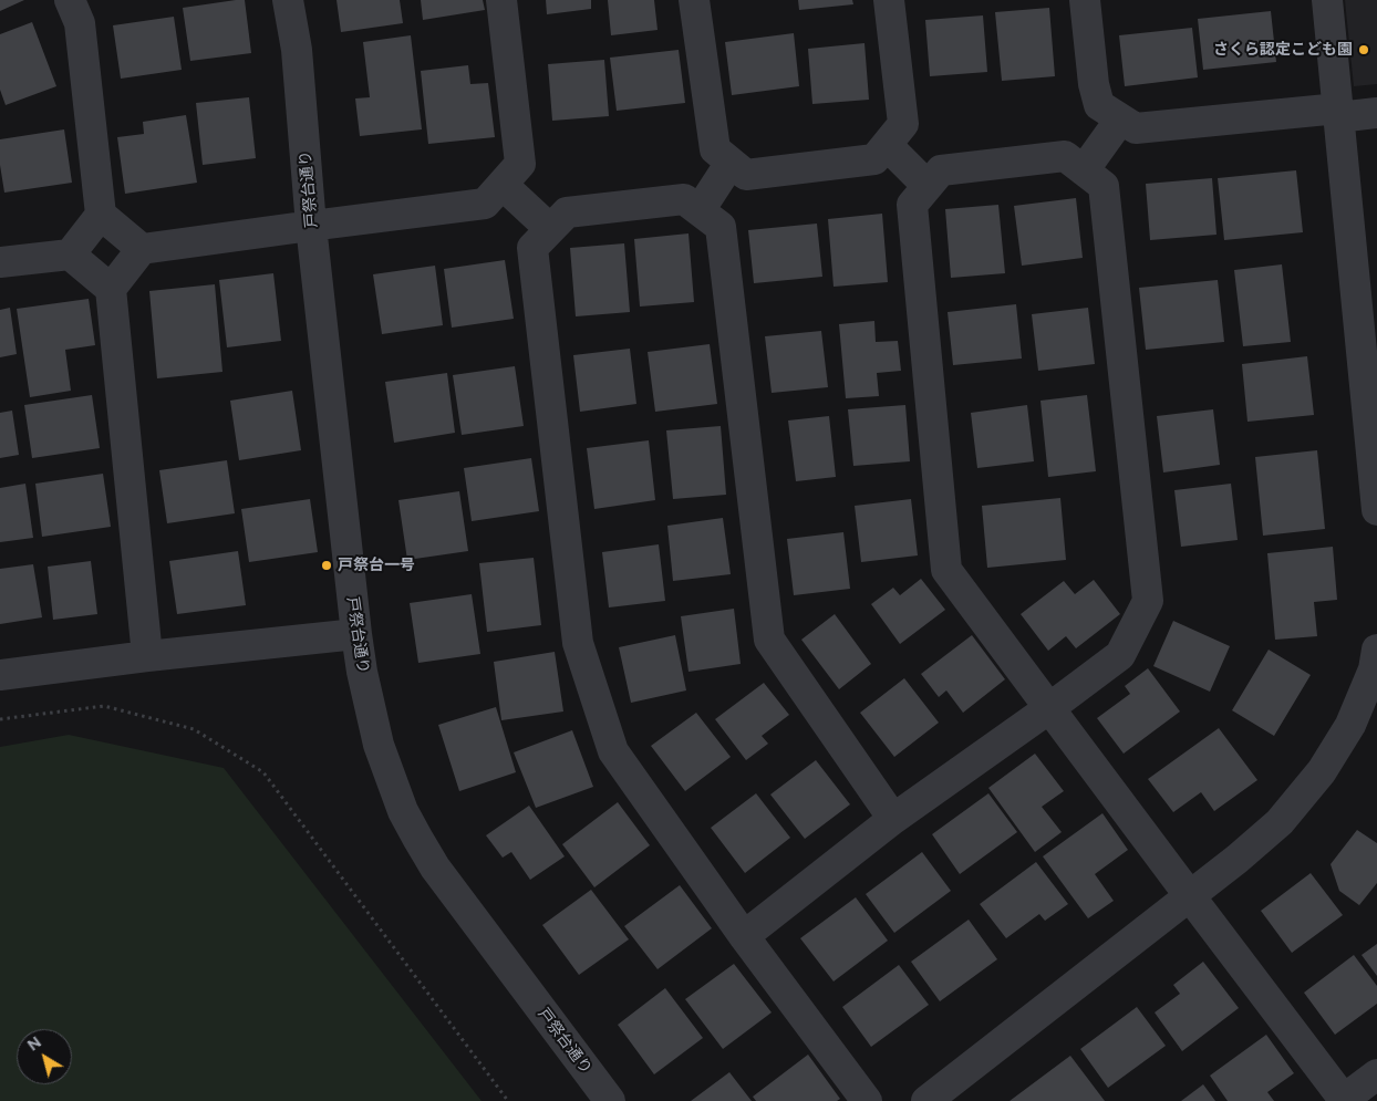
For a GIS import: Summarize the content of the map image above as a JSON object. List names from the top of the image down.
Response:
{
  "streets": {
    "street": ["戸祭台通り"]
  },
  "places": ["さくら認定こども園", "戸祭台一号"],
  "north": "top left"
}
